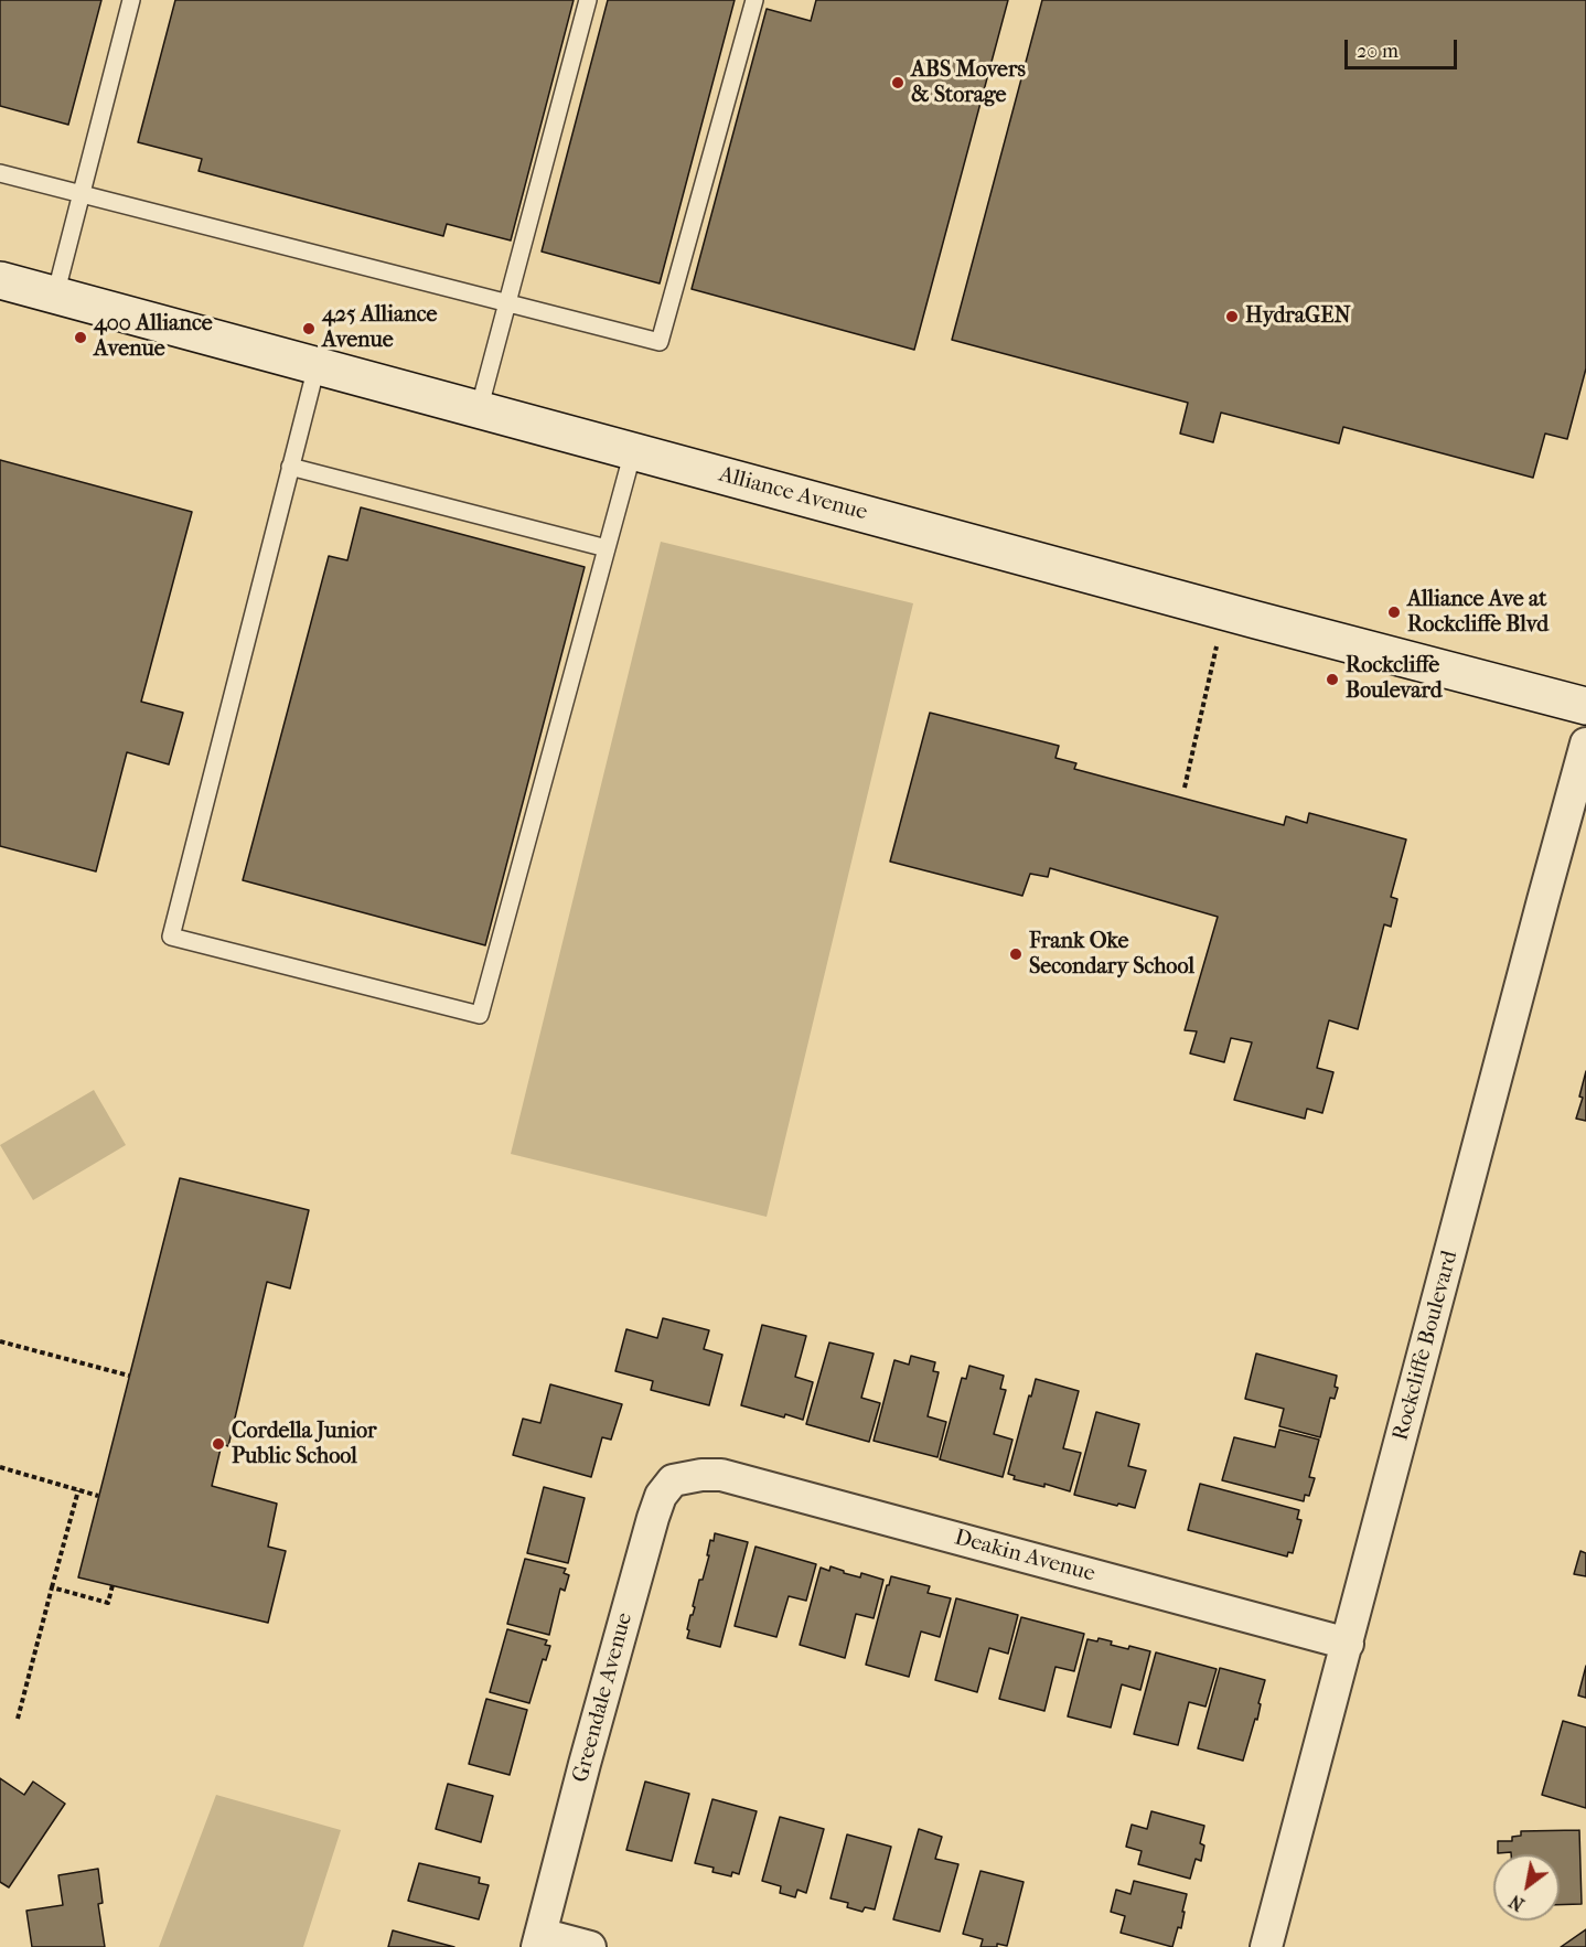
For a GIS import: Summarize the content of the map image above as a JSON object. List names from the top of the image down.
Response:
{
  "streets": {
    "street": [
      "Alliance Avenue",
      "Rockcliffe Boulevard",
      "Deakin Avenue",
      "Greendale Avenue"
    ]
  },
  "crossings": [
    ["Rockcliffe Boulevard", "Deakin Avenue"],
    ["Deakin Avenue", "Greendale Avenue"]
  ],
  "places": [
    "ABS Movers & Storage",
    "HydraGEN",
    "425 Alliance Avenue",
    "400 Alliance Avenue",
    "Alliance Ave at Rockcliffe Blvd",
    "Rockcliffe Boulevard",
    "Frank Oke Secondary School",
    "Cordella Junior Public School"
  ],
  "scale_bar": "20 m",
  "north": "bottom left"
}
